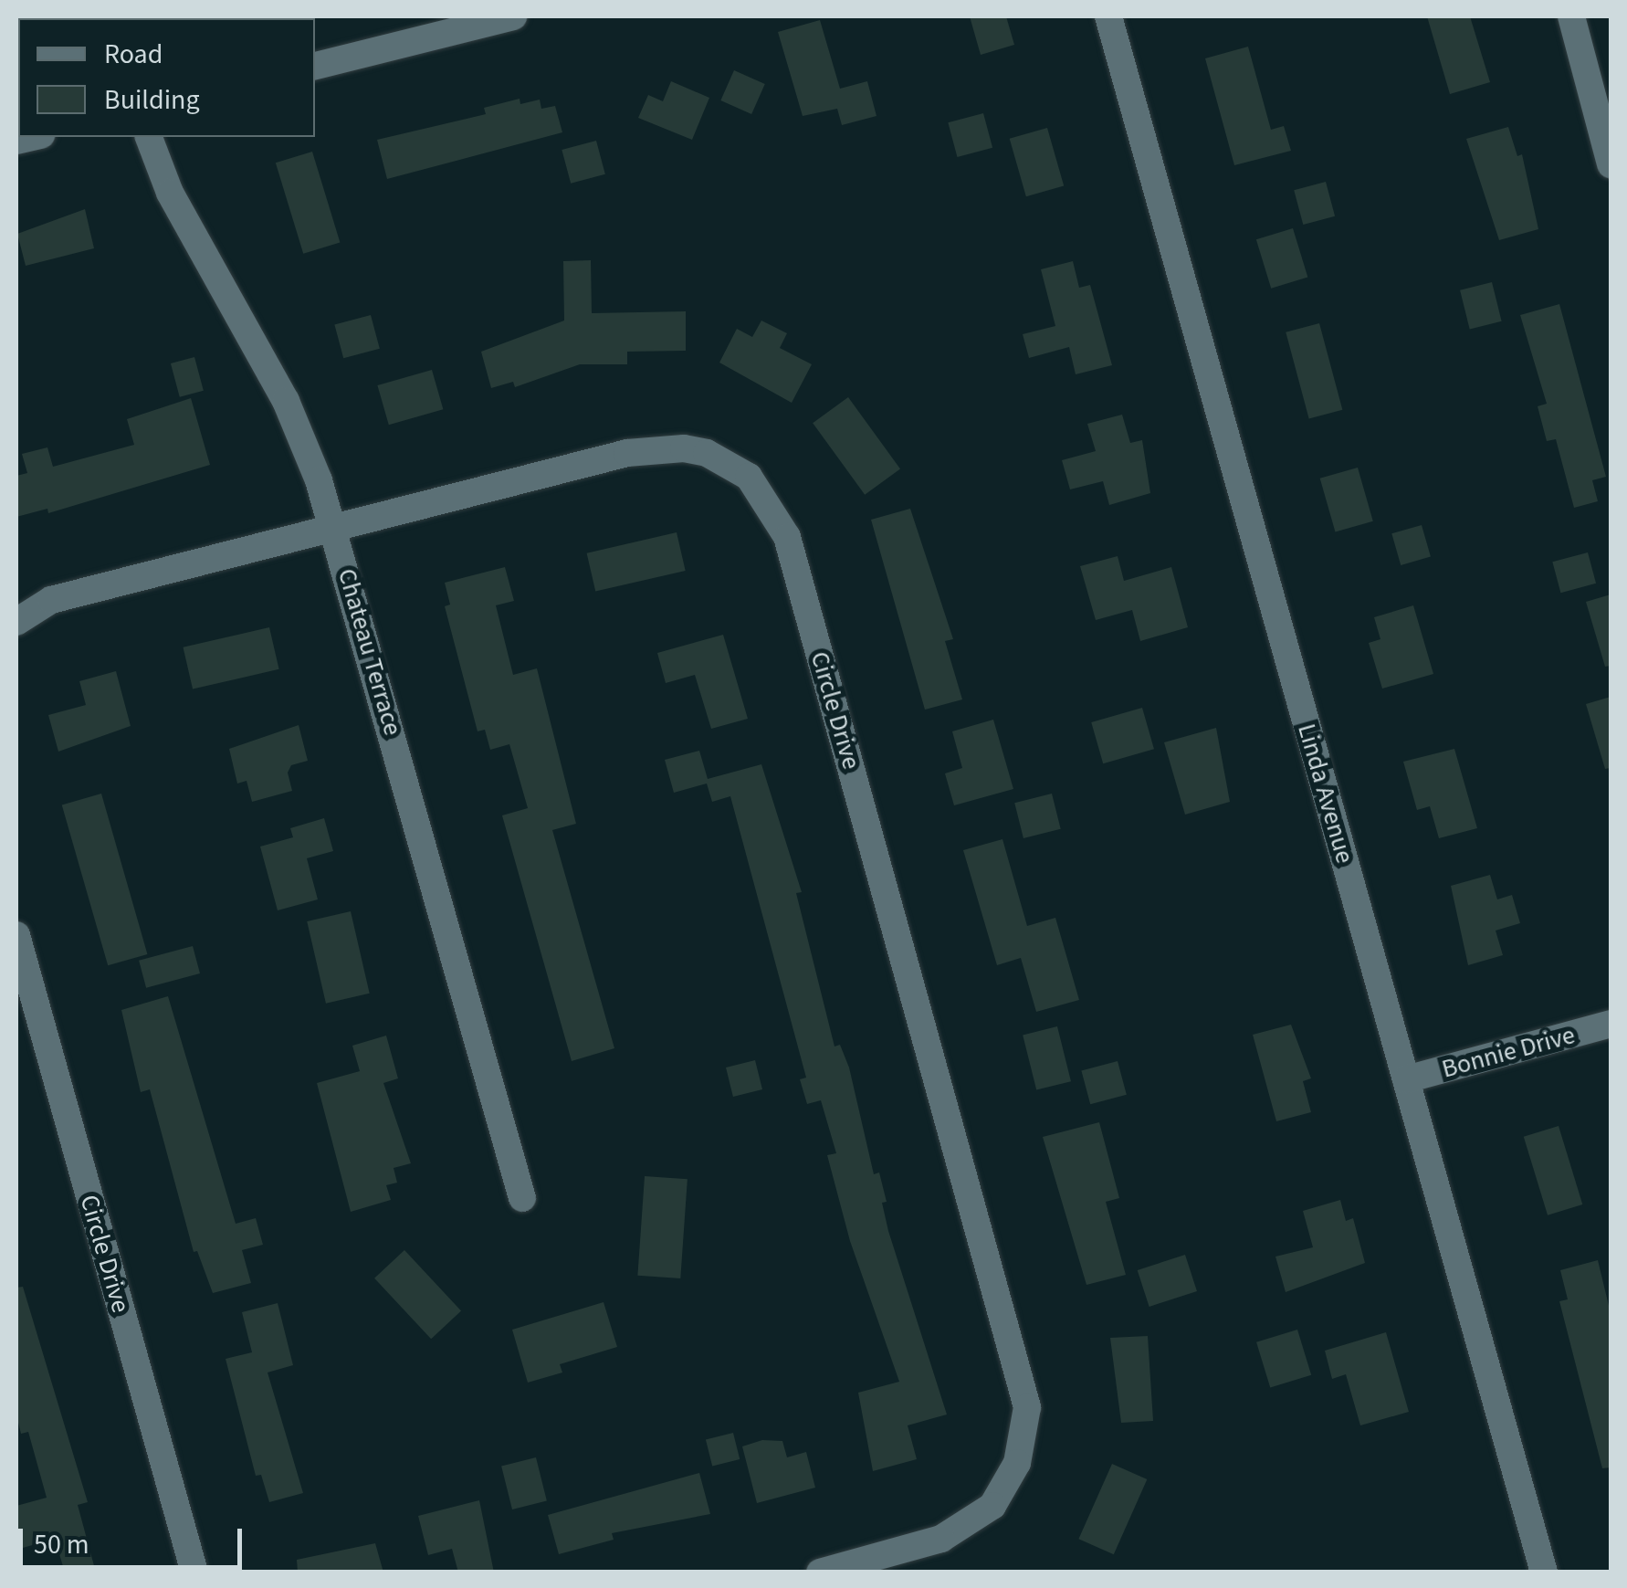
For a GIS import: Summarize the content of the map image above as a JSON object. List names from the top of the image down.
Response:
{
  "streets": {
    "street": [
      "Chateau Terrace",
      "Circle Drive",
      "Linda Avenue",
      "Bonnie Drive"
    ]
  },
  "crossings": [
    ["Chateau Terrace", "Circle Drive"],
    ["Linda Avenue", "Bonnie Drive"]
  ],
  "legend": ["Road", "Building"],
  "scale_bar": "50 m"
}
